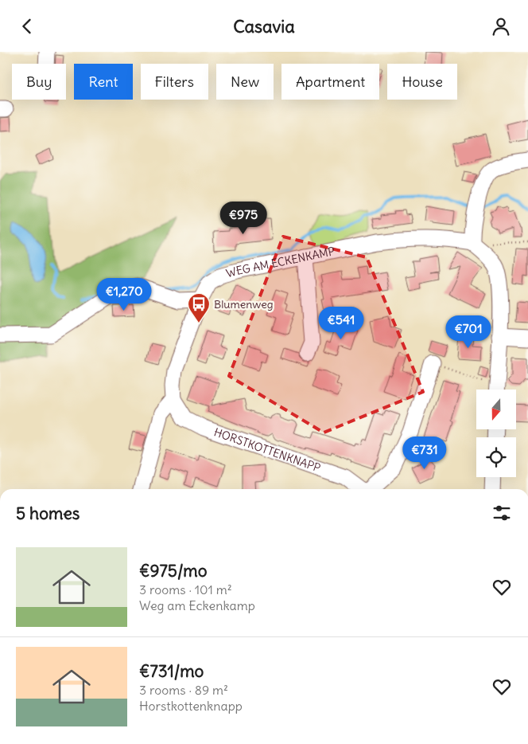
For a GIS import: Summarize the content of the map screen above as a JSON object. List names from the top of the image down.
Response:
{
  "streets": {
    "street": ["WEG AM ECKENKAMP", "HORSTKOTTENKNAPP"]
  },
  "places": {
    "bus stop": ["Blumenweg"]
  },
  "north": "bottom",
  "page": {
    "header": "Casavia",
    "chip": [
      "Buy",
      "Rent",
      "Filters",
      "New",
      "Apartment",
      "House"
    ],
    "price": [
      "€975",
      "€1,270",
      "€541",
      "€701",
      "€731"
    ],
    "heading": "5 homes",
    "list": [
      {
        "name": "€975/mo",
        "note": "3 rooms · 101 m² · Weg am Eckenkamp"
      },
      {
        "name": "€731/mo",
        "note": "3 rooms · 89 m² · Horstkottenknapp"
      }
    ]
  }
}
